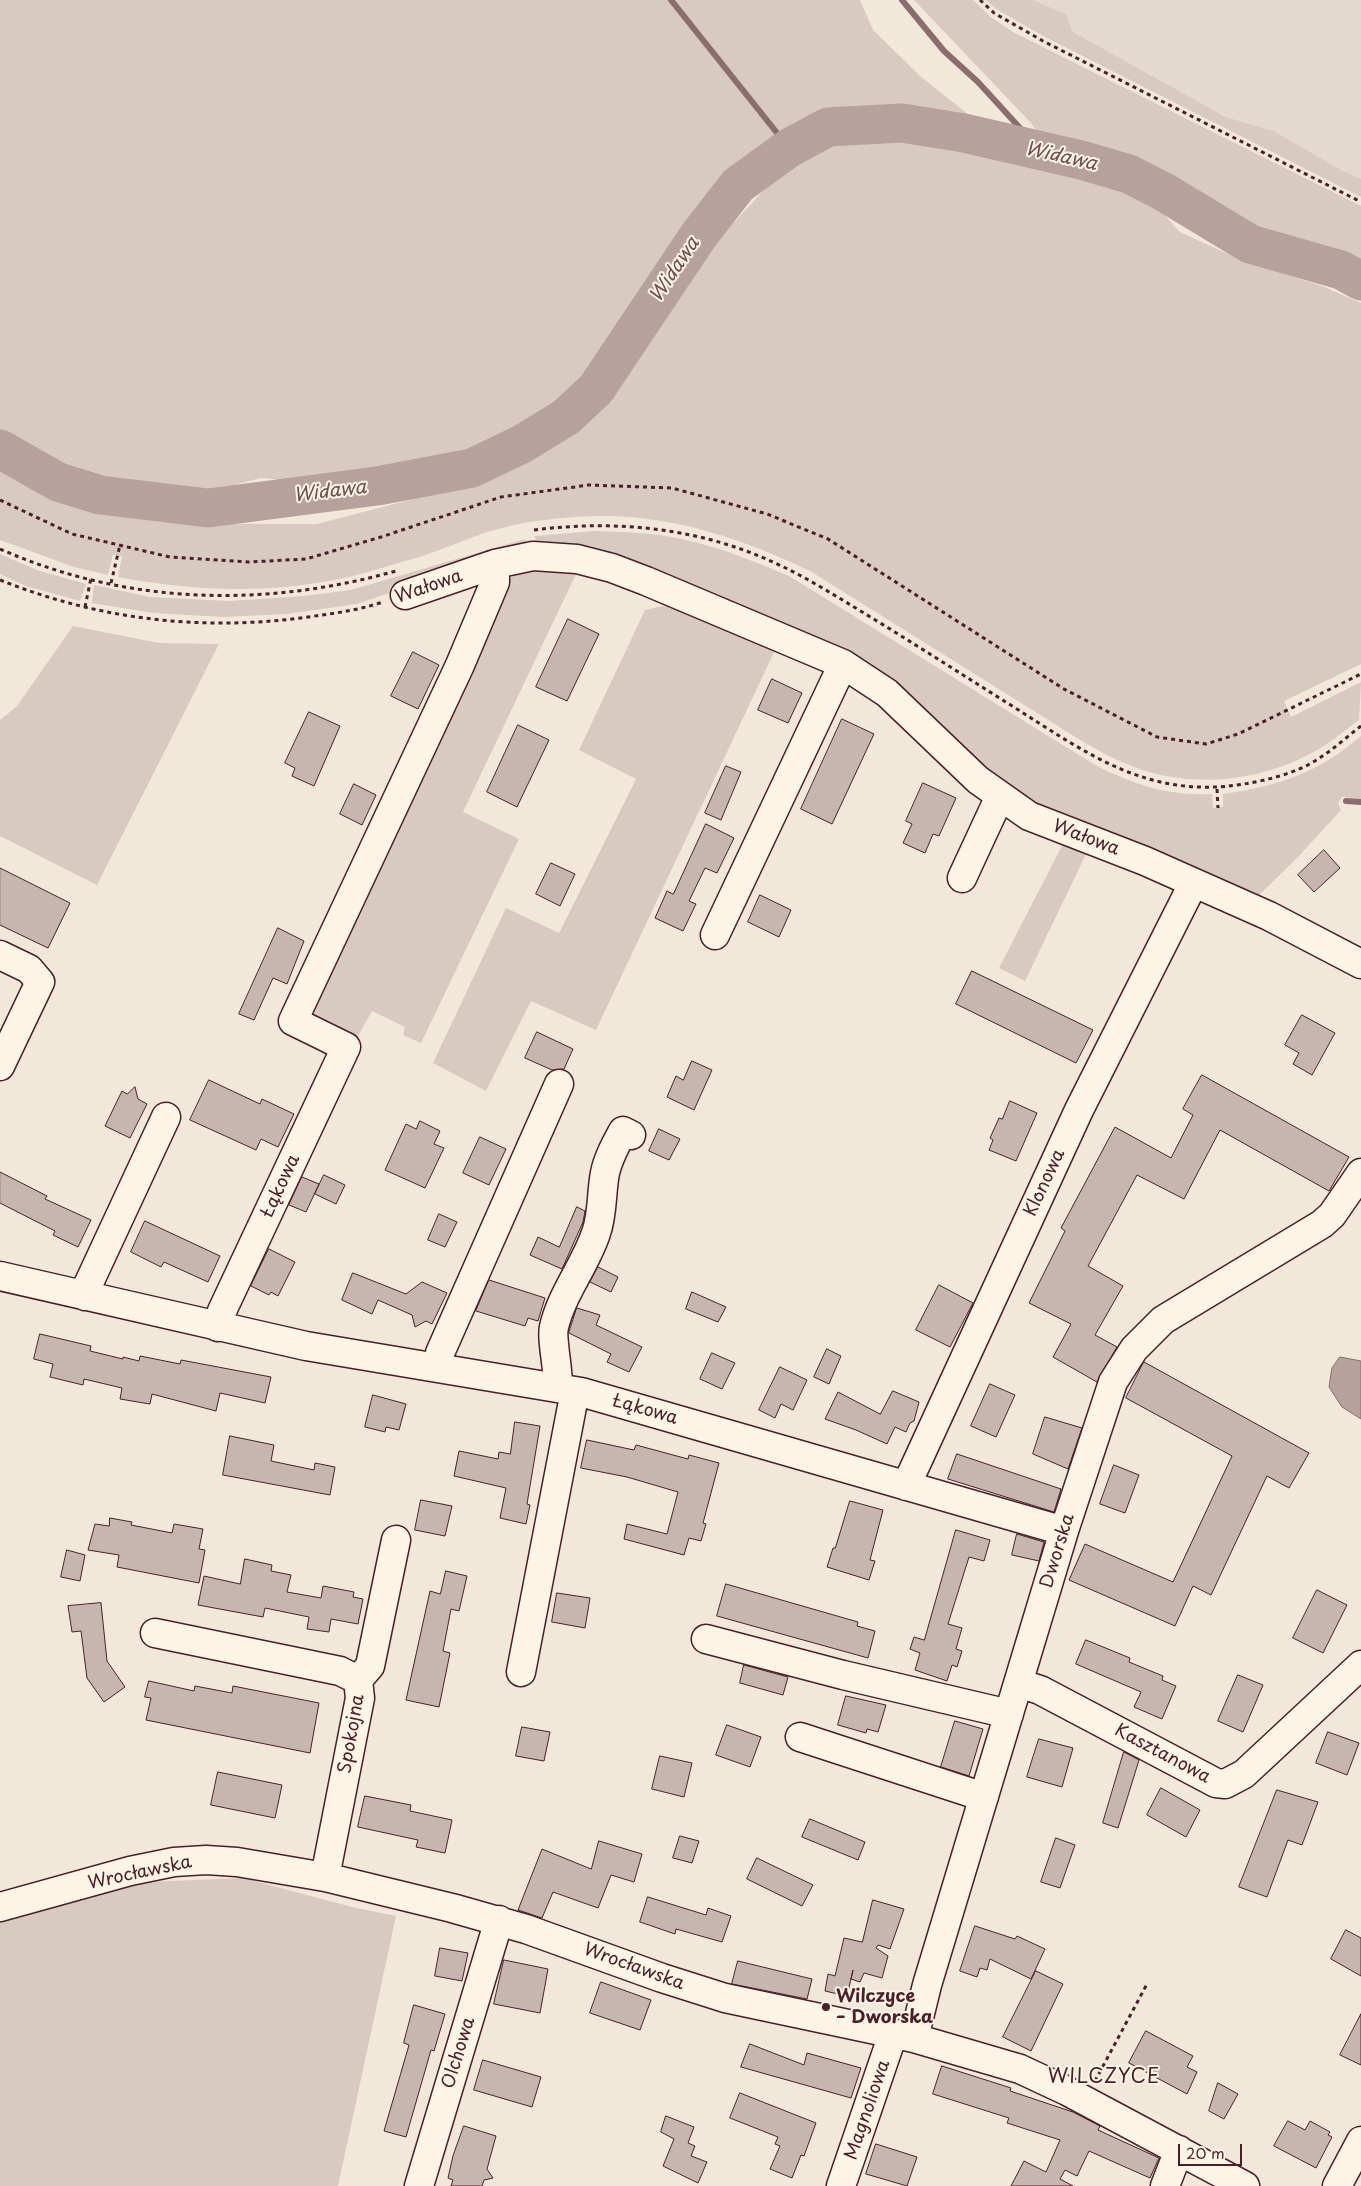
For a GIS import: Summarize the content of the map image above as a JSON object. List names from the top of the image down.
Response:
{
  "streets": {
    "street": [
      "Wałowa",
      "Klonowa",
      "Łąkowa",
      "Dworska",
      "Spokojna",
      "Kasztanowa",
      "Wrocławska",
      "Olchowa",
      "Magnoliowa"
    ]
  },
  "crossings": [
    ["Wałowa", "Klonowa"],
    ["Wałowa", "Łąkowa"],
    ["Klonowa", "Łąkowa"],
    ["Łąkowa", "Dworska"],
    ["Dworska", "Kasztanowa"],
    ["Dworska", "Wrocławska"],
    ["Dworska", "Magnoliowa"],
    ["Spokojna", "Wrocławska"],
    ["Wrocławska", "Olchowa"],
    ["Wrocławska", "Magnoliowa"]
  ],
  "districts": ["WILCZYCE"],
  "water": ["Widawa"],
  "places": ["Wilczyce – Dworska"],
  "scale_bar": "20 m"
}
